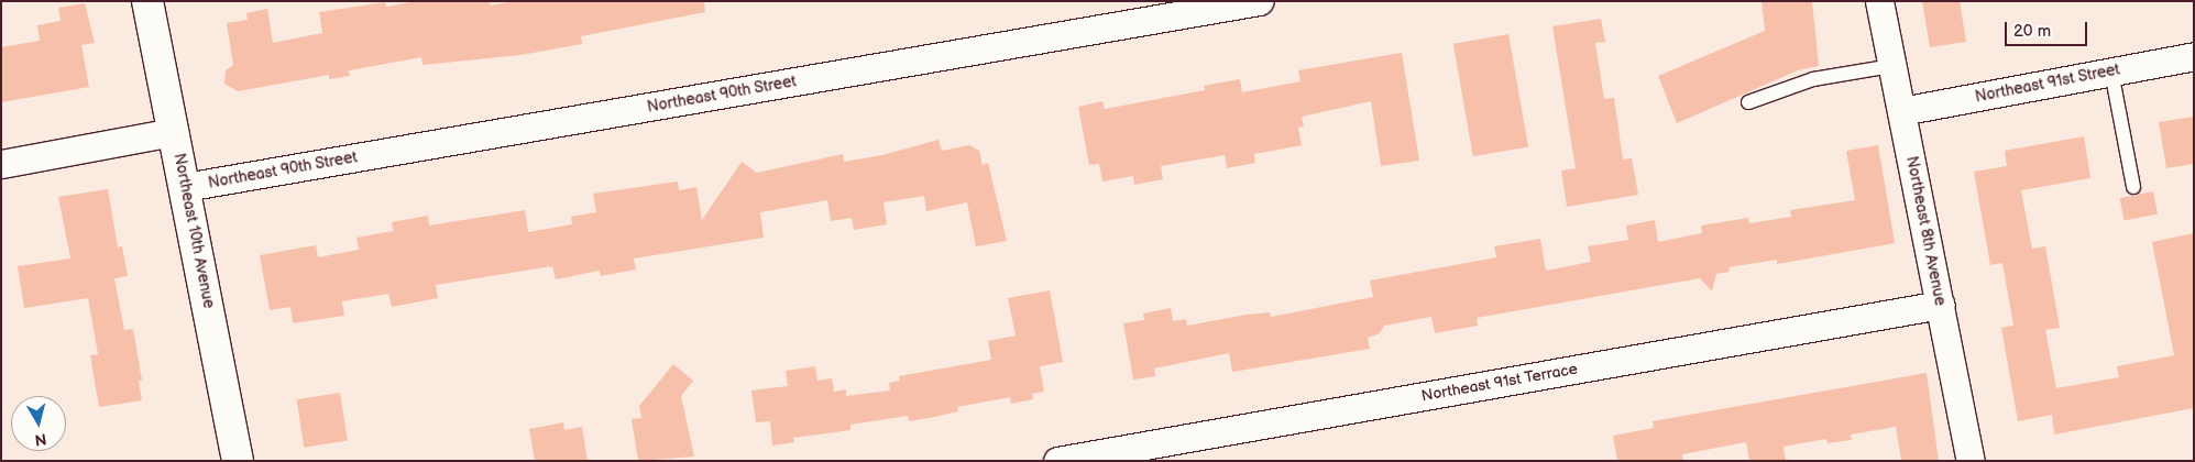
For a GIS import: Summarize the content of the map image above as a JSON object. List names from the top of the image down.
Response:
{
  "streets": {
    "street": [
      "Northeast 91st Street",
      "Northeast 90th Street",
      "Northeast 10th Avenue",
      "Northeast 8th Avenue",
      "Northeast 91st Terrace"
    ]
  },
  "crossings": [
    ["Northeast 91st Street", "Northeast 8th Avenue"],
    ["Northeast 90th Street", "Northeast 10th Avenue"],
    ["Northeast 8th Avenue", "Northeast 91st Terrace"]
  ],
  "scale_bar": "20 m",
  "north": "bottom"
}
